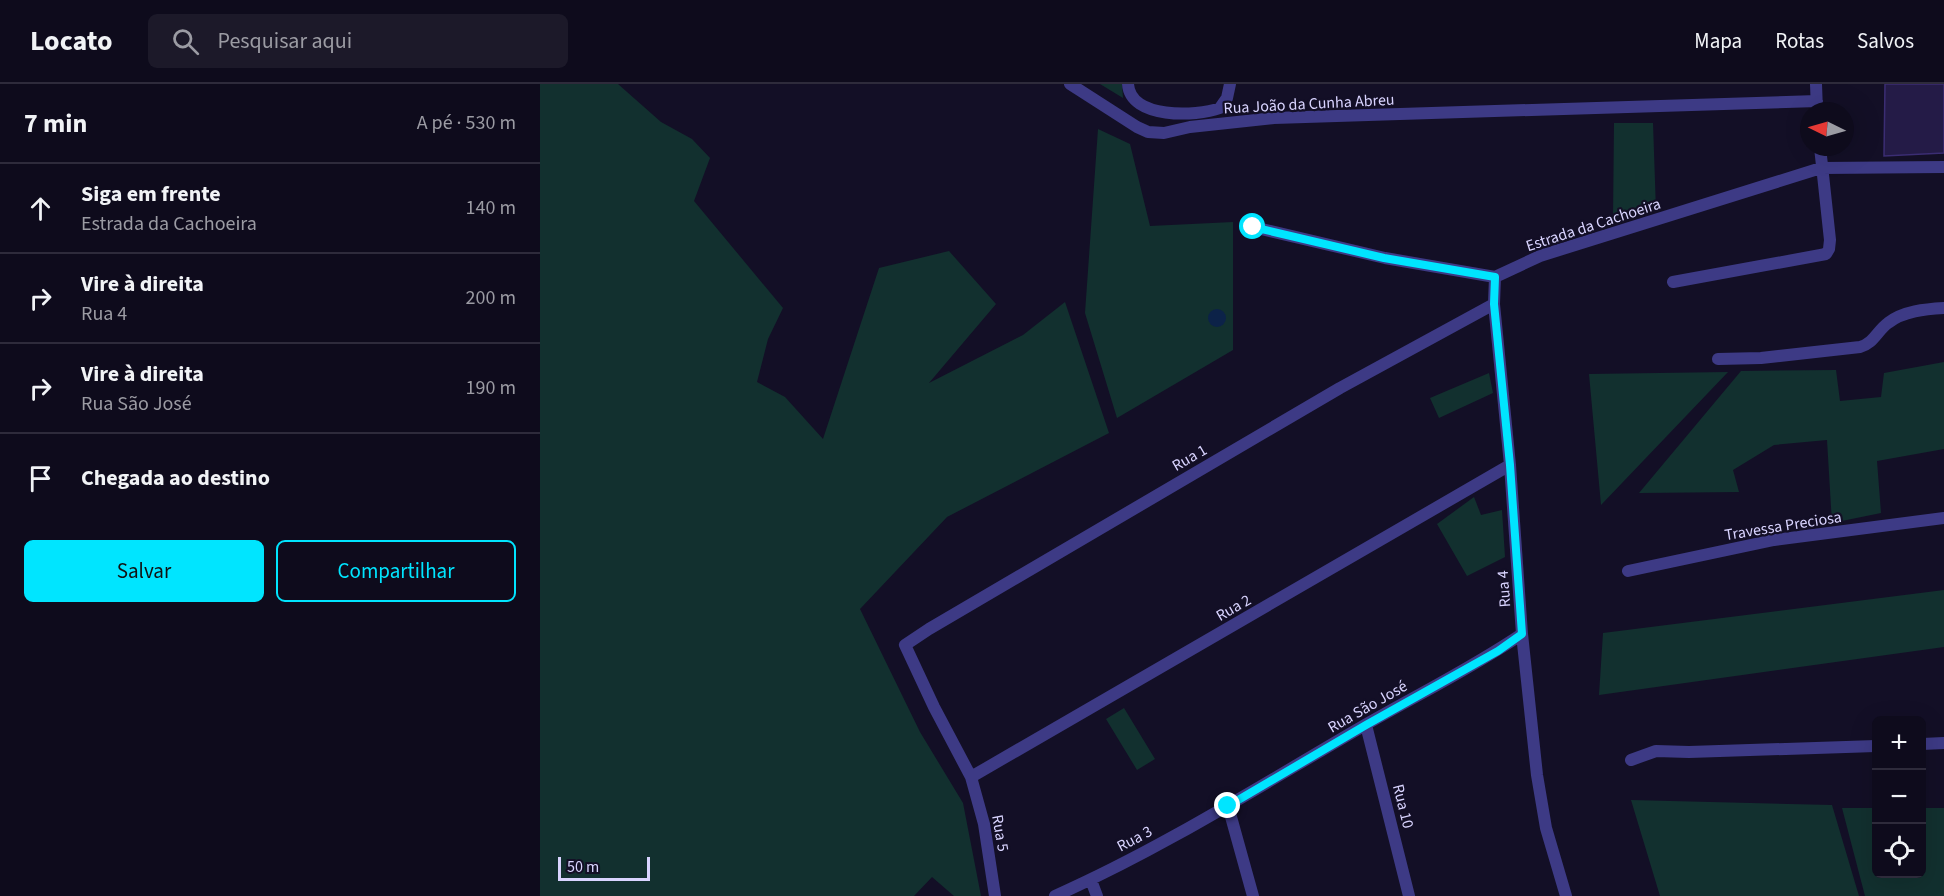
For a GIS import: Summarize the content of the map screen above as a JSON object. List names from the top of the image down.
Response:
{
  "streets": {
    "street": [
      "Rua João da Cunha Abreu",
      "Estrada da Cachoeira",
      "Rua 1",
      "Travessa Preciosa",
      "Rua 4",
      "Rua 2",
      "Rua São José",
      "Rua 10",
      "Rua 5",
      "Rua 3"
    ]
  },
  "crossings": [
    ["Estrada da Cachoeira", "Rua 4"],
    ["Rua 1", "Rua 4"],
    ["Rua 1", "Rua 5"],
    ["Rua 4", "Rua 2"],
    ["Rua 4", "Rua São José"],
    ["Rua 2", "Rua 5"],
    ["Rua São José", "Rua 10"],
    ["Rua São José", "Rua 3"]
  ],
  "scale_bar": "50 m",
  "north": "left",
  "page": {
    "header": "Locato",
    "search": "Pesquisar aqui",
    "nav": ["Mapa", "Rotas", "Salvos"],
    "heading": ["7 min", "A pé · 530 m"],
    "list": [
      ["Siga em frente", "Estrada da Cachoeira", "140 m"],
      ["Vire à direita", "Rua 4", "200 m"],
      ["Vire à direita", "Rua São José", "190 m"],
      "Chegada ao destino"
    ],
    "buttons": ["Salvar", "Compartilhar"],
    "map_buttons": ["+", "−"],
    "scale": "50 m"
  }
}
